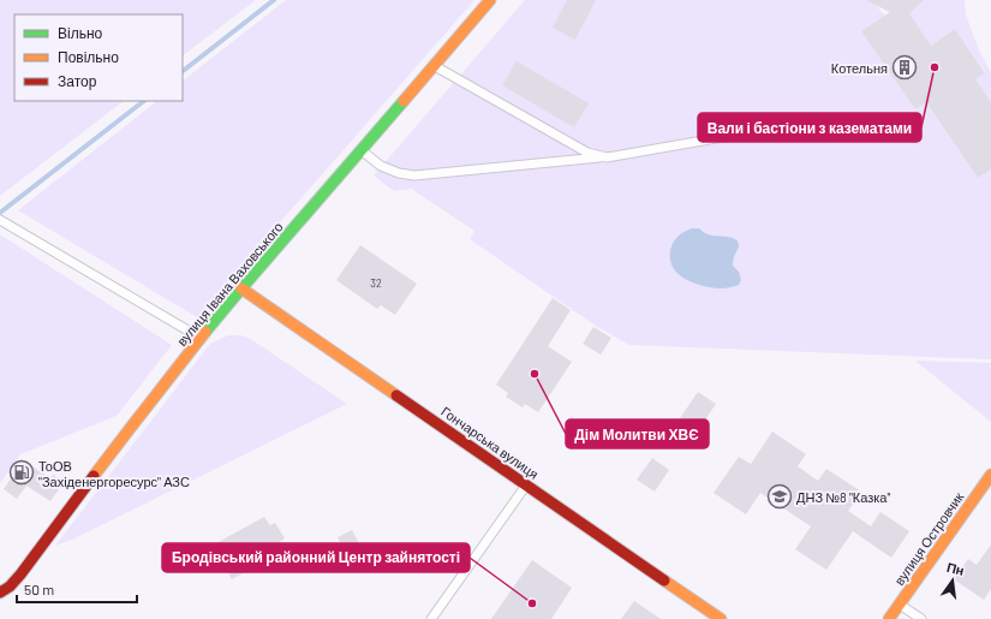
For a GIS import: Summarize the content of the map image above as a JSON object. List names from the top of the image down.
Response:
{
  "streets": {
    "main road": ["вулиця Івана Ваховського", "Гончарська вулиця", "вулиця Островчик"]
  },
  "crossings": [
    ["вулиця Івана Ваховського", "Гончарська вулиця"]
  ],
  "places": {
    "building": ["Котельня"],
    "other": ["Вали і бастіони з казематами", "Дім Молитви ХВЄ", "Бродівський районний Центр зайнятості"],
    "fuel station": ["ТоОВ \"Західенергоресурс\" АЗС"],
    "school or university": ["ДНЗ №8 \"Казка\""]
  },
  "house_numbers": ["32"],
  "legend": ["Вільно", "Повільно", "Затор"],
  "scale_bar": "50 m",
  "north": "top"
}
